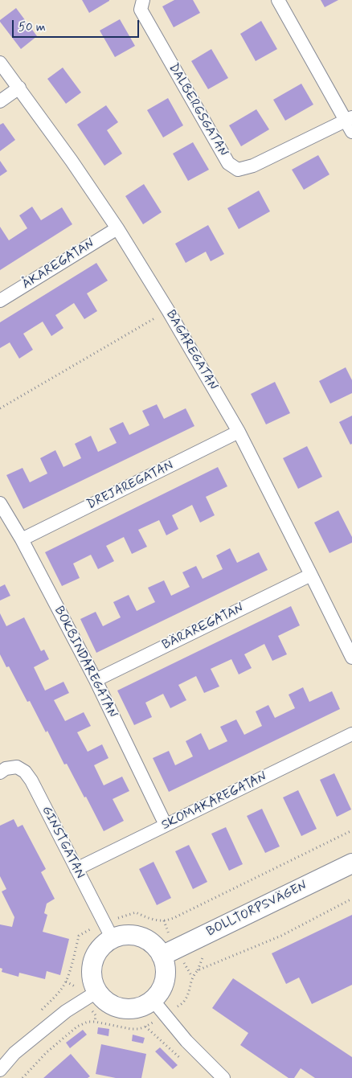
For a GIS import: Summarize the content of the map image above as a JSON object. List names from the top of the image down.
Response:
{
  "streets": {
    "street": [
      "DALBERGSGATAN",
      "ÅKAREGATAN",
      "BAGAREGATAN",
      "DREJAREGATAN",
      "BÄRAREGATAN",
      "BOKBINDAREGATAN",
      "SKOMAKAREGATAN",
      "GINSTGATAN",
      "BOLLTORPSVÄGEN"
    ]
  },
  "crossings": [
    ["ÅKAREGATAN", "BAGAREGATAN"],
    ["BAGAREGATAN", "DREJAREGATAN"],
    ["BAGAREGATAN", "BÄRAREGATAN"],
    ["DREJAREGATAN", "BOKBINDAREGATAN"],
    ["BÄRAREGATAN", "BOKBINDAREGATAN"],
    ["BOKBINDAREGATAN", "SKOMAKAREGATAN"],
    ["SKOMAKAREGATAN", "GINSTGATAN"],
    ["GINSTGATAN", "BOLLTORPSVÄGEN"]
  ],
  "scale_bar": "50 m"
}
